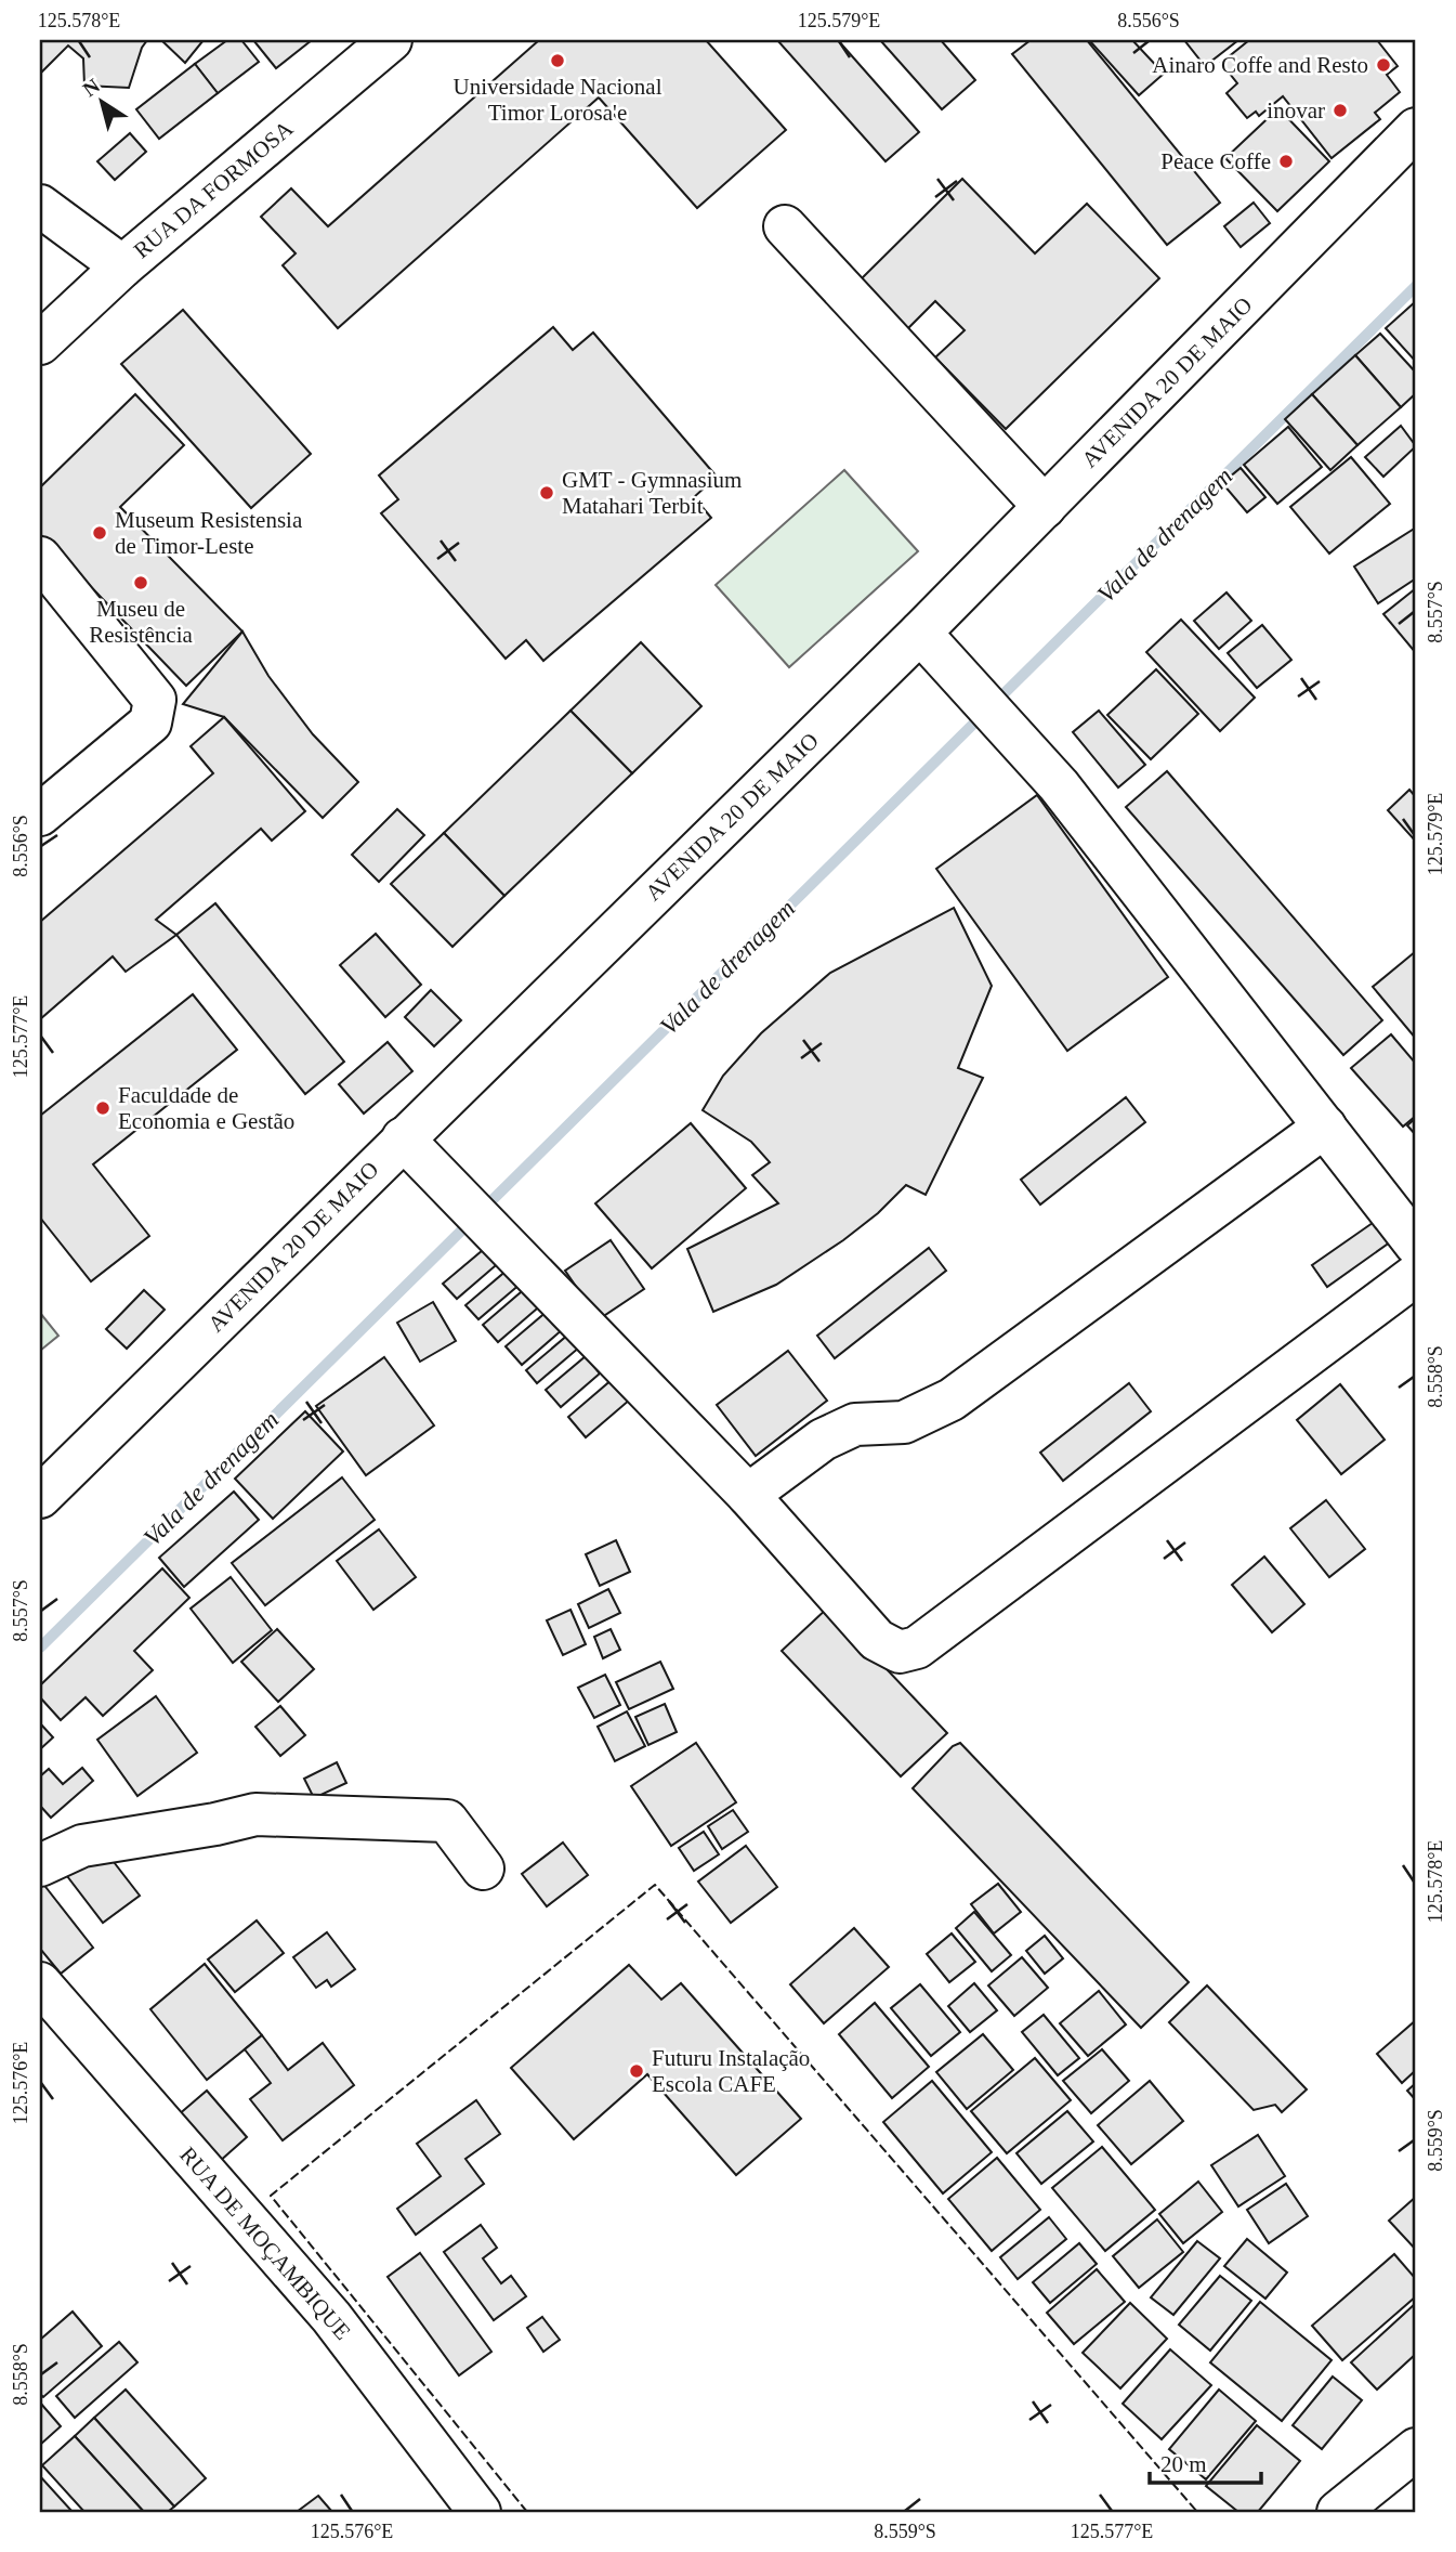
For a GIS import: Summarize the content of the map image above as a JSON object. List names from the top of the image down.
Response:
{
  "streets": {
    "street": ["RUA DA FORMOSA", "AVENIDA 20 DE MAIO", "RUA DE MOÇAMBIQUE"]
  },
  "water": ["Vala de drenagem"],
  "places": [
    "Universidade Nacional Timor Lorosa'e",
    "Ainaro Coffe and Resto",
    "inovar",
    "Peace Coffe",
    "GMT - Gymnasium Matahari Terbit",
    "Museum Resistensia de Timor-Leste",
    "Museu de Resistência",
    "Faculdade de Economia e Gestão",
    "Futuru Instalação Escola CAFE"
  ],
  "scale_bar": "20 m",
  "north": "top left",
  "coordinates": [
    "125.578°E",
    "125.579°E",
    "8.556°S",
    "8.557°S",
    "125.577°E",
    "8.558°S",
    "125.576°E",
    "8.559°S"
  ]
}
